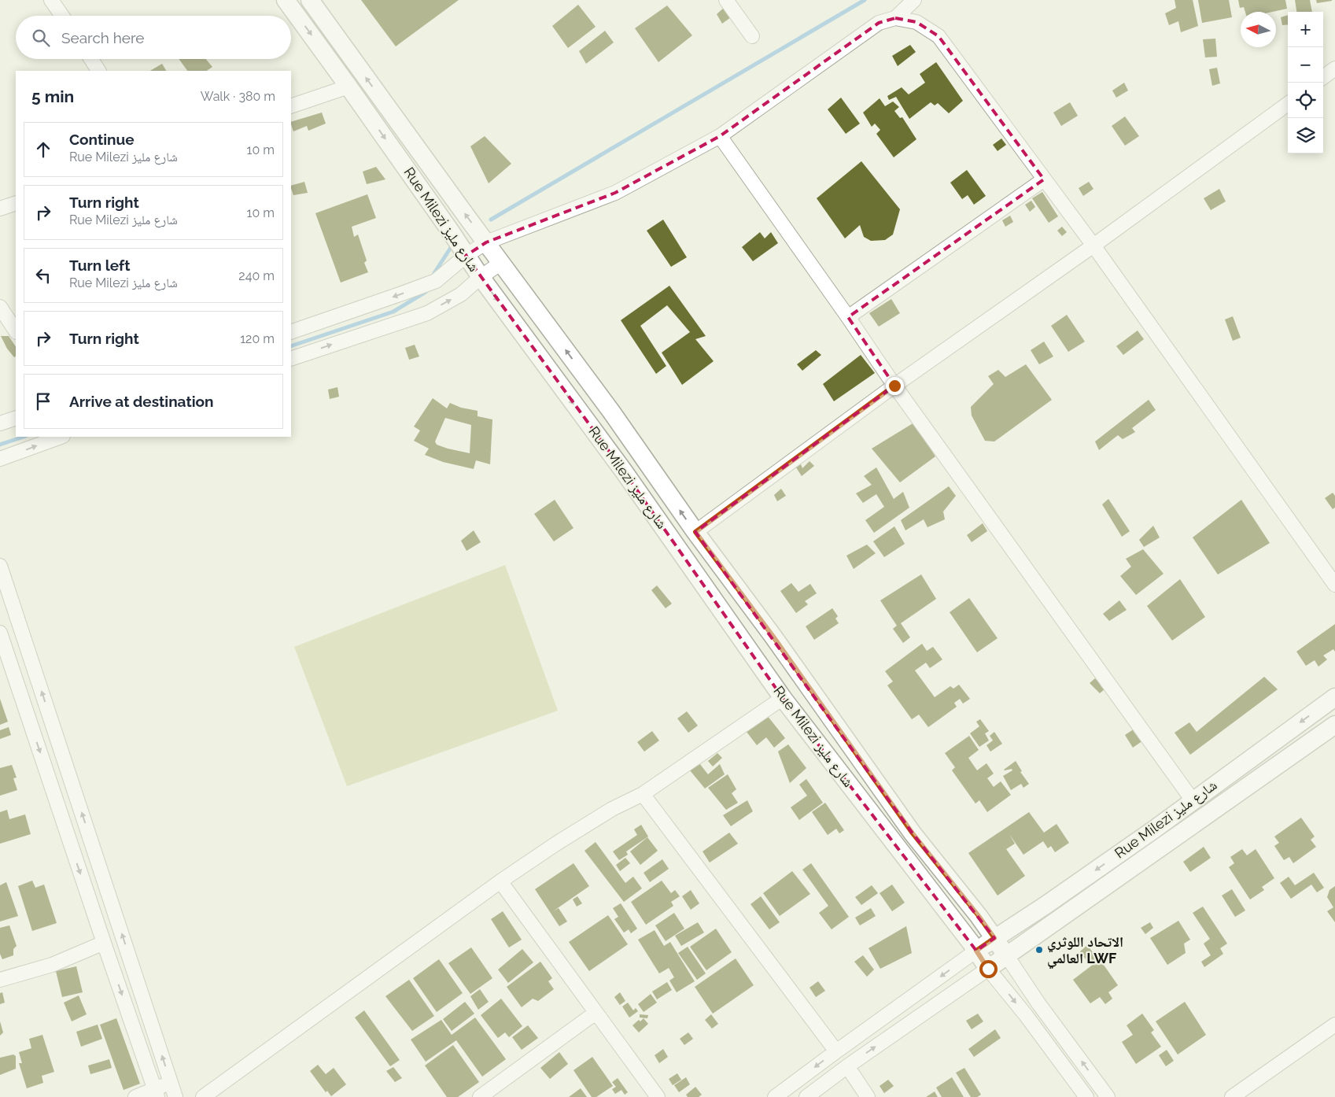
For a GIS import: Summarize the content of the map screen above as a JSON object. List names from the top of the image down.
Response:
{
  "streets": {
    "street": ["Rue Milezi شارع مليز"]
  },
  "places": ["الاتحاد اللوثري العالمي LWF"],
  "north": "left",
  "page": {
    "map_buttons": ["+", "−"],
    "search": "Search here",
    "heading": ["5 min", "Walk · 380 m"],
    "list": [
      ["Continue", "Rue Milezi شارع مليز", "10 m"],
      ["Turn right", "Rue Milezi شارع مليز", "10 m"],
      ["Turn left", "Rue Milezi شارع مليز", "240 m"],
      ["Turn right", "120 m"],
      "Arrive at destination"
    ]
  }
}
